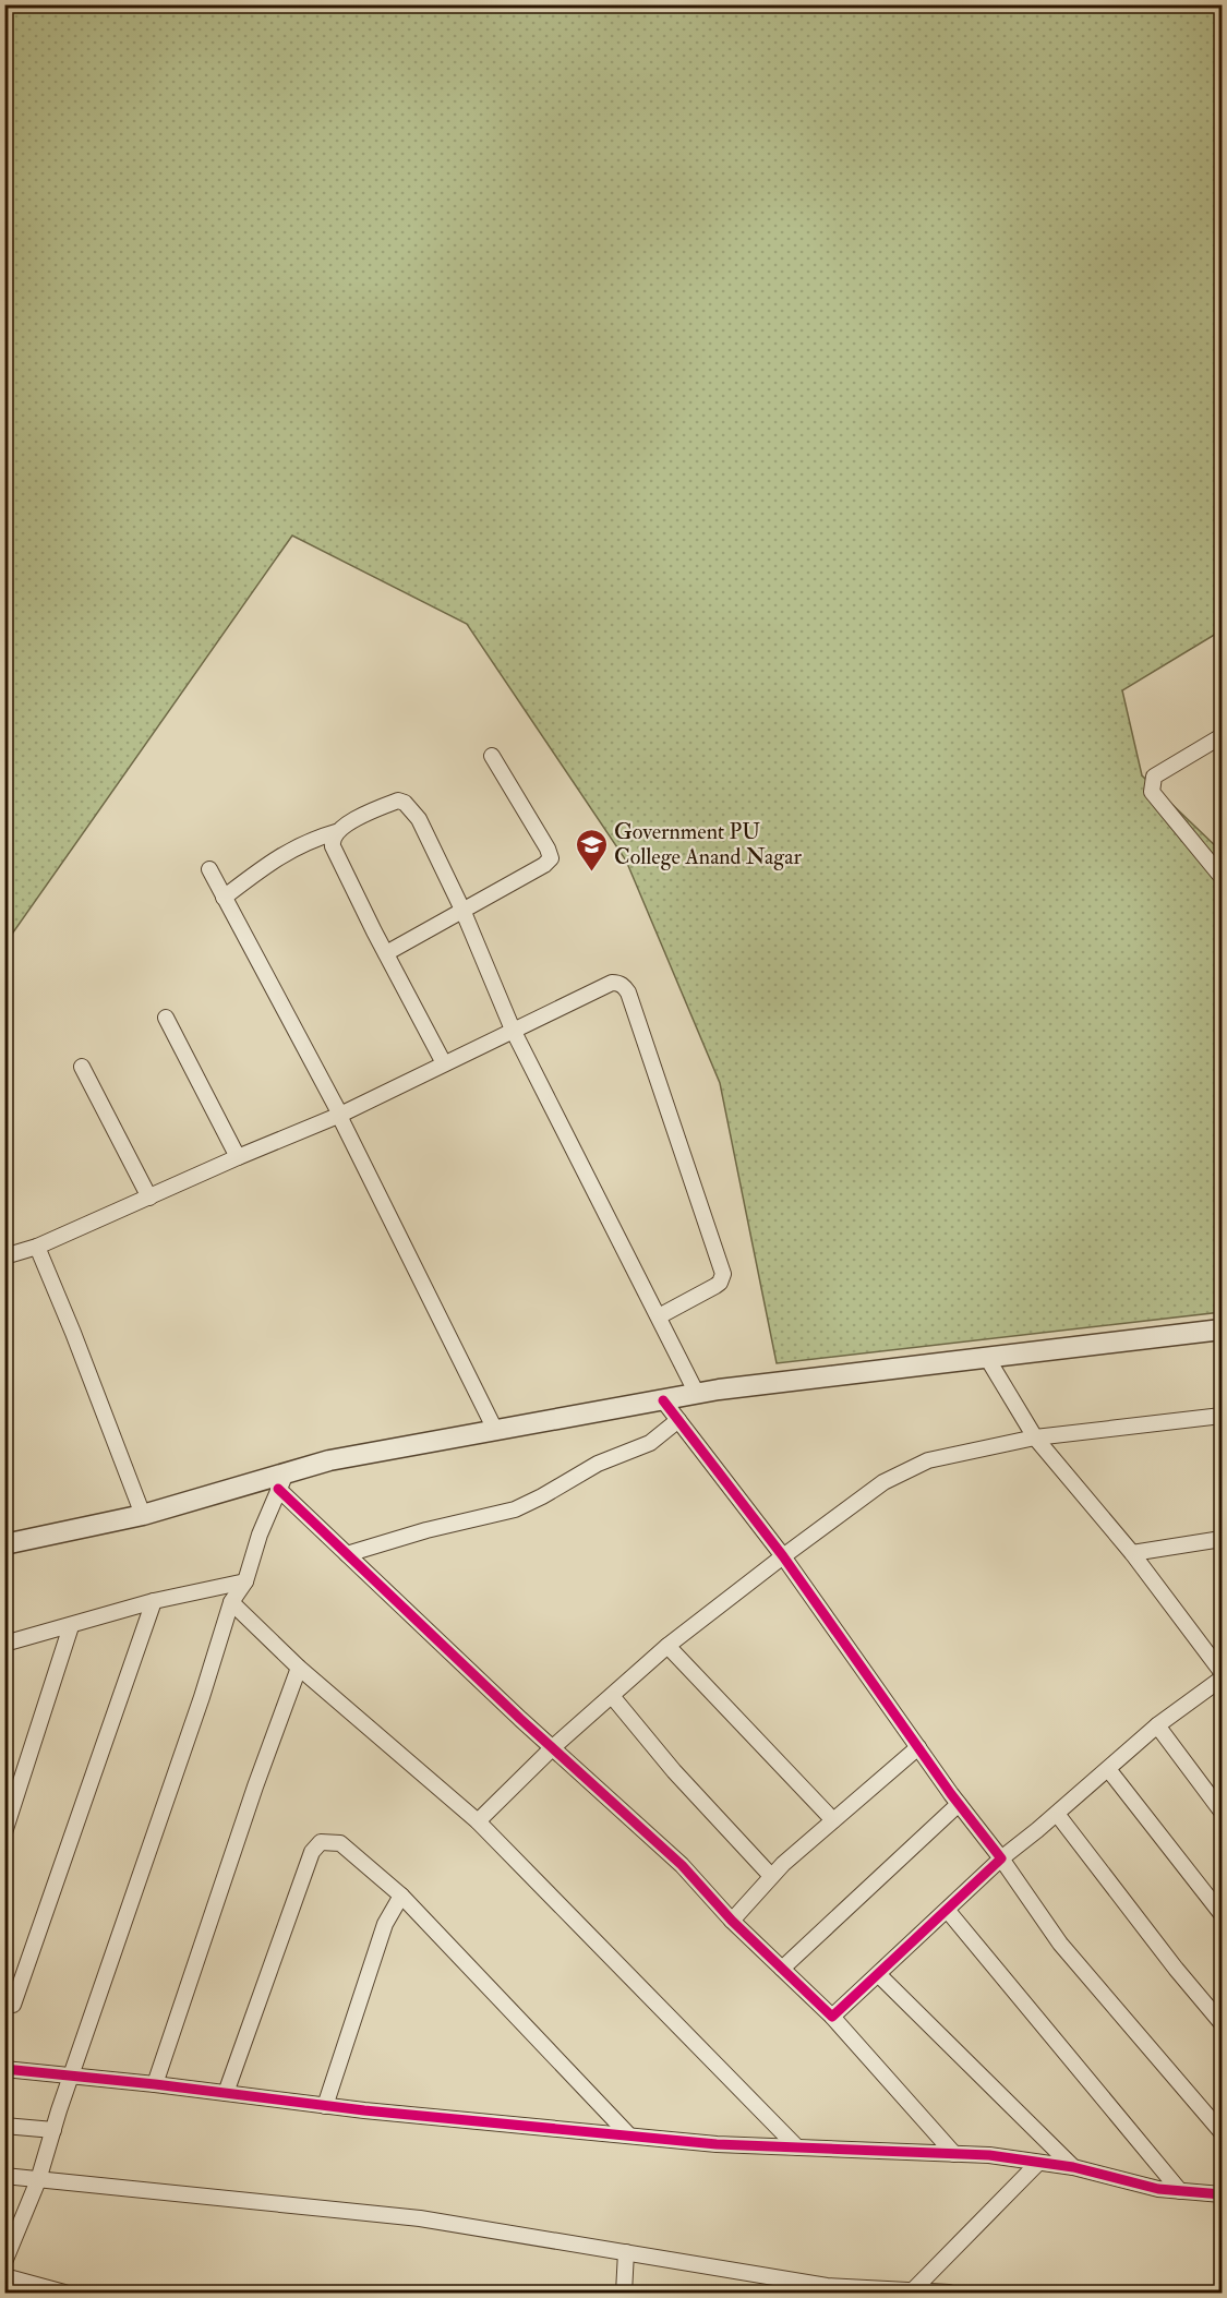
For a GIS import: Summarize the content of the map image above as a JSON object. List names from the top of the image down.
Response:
{
  "places": {
    "school or university": ["Government PU College Anand Nagar"]
  }
}
